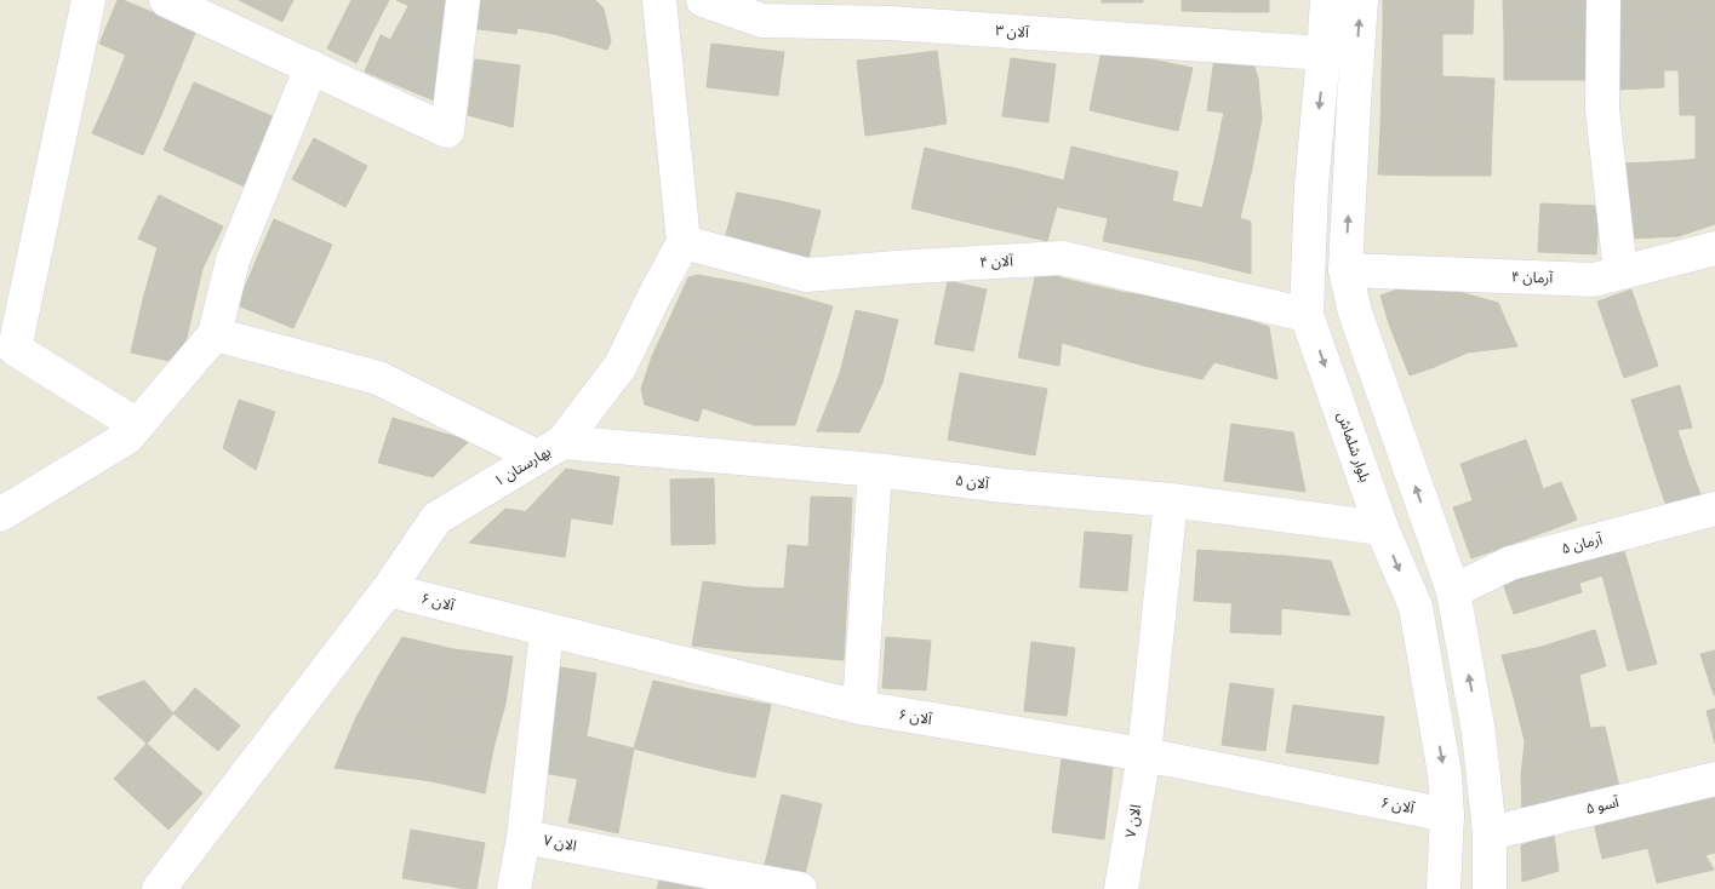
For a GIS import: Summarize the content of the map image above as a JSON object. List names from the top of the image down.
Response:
{
  "streets": {
    "street": [
      "آلان ۳",
      "آلان ۴",
      "آرمان ۴",
      "بلوار شلماش",
      "بهارستان ۱",
      "آلان ۵",
      "آرمان ۵",
      "آلان ۶",
      "آسو ۵",
      "الان ۷"
    ]
  },
  "crossings": [
    ["آلان ۳", "بلوار شلماش"],
    ["آلان ۴", "بلوار شلماش"],
    ["آلان ۴", "بهارستان ۱"],
    ["بلوار شلماش", "آلان ۵"],
    ["بلوار شلماش", "آلان ۶"],
    ["بهارستان ۱", "آلان ۵"],
    ["بهارستان ۱", "آلان ۶"],
    ["آلان ۵", "الان ۷"],
    ["آلان ۶", "الان ۷"]
  ]
}
